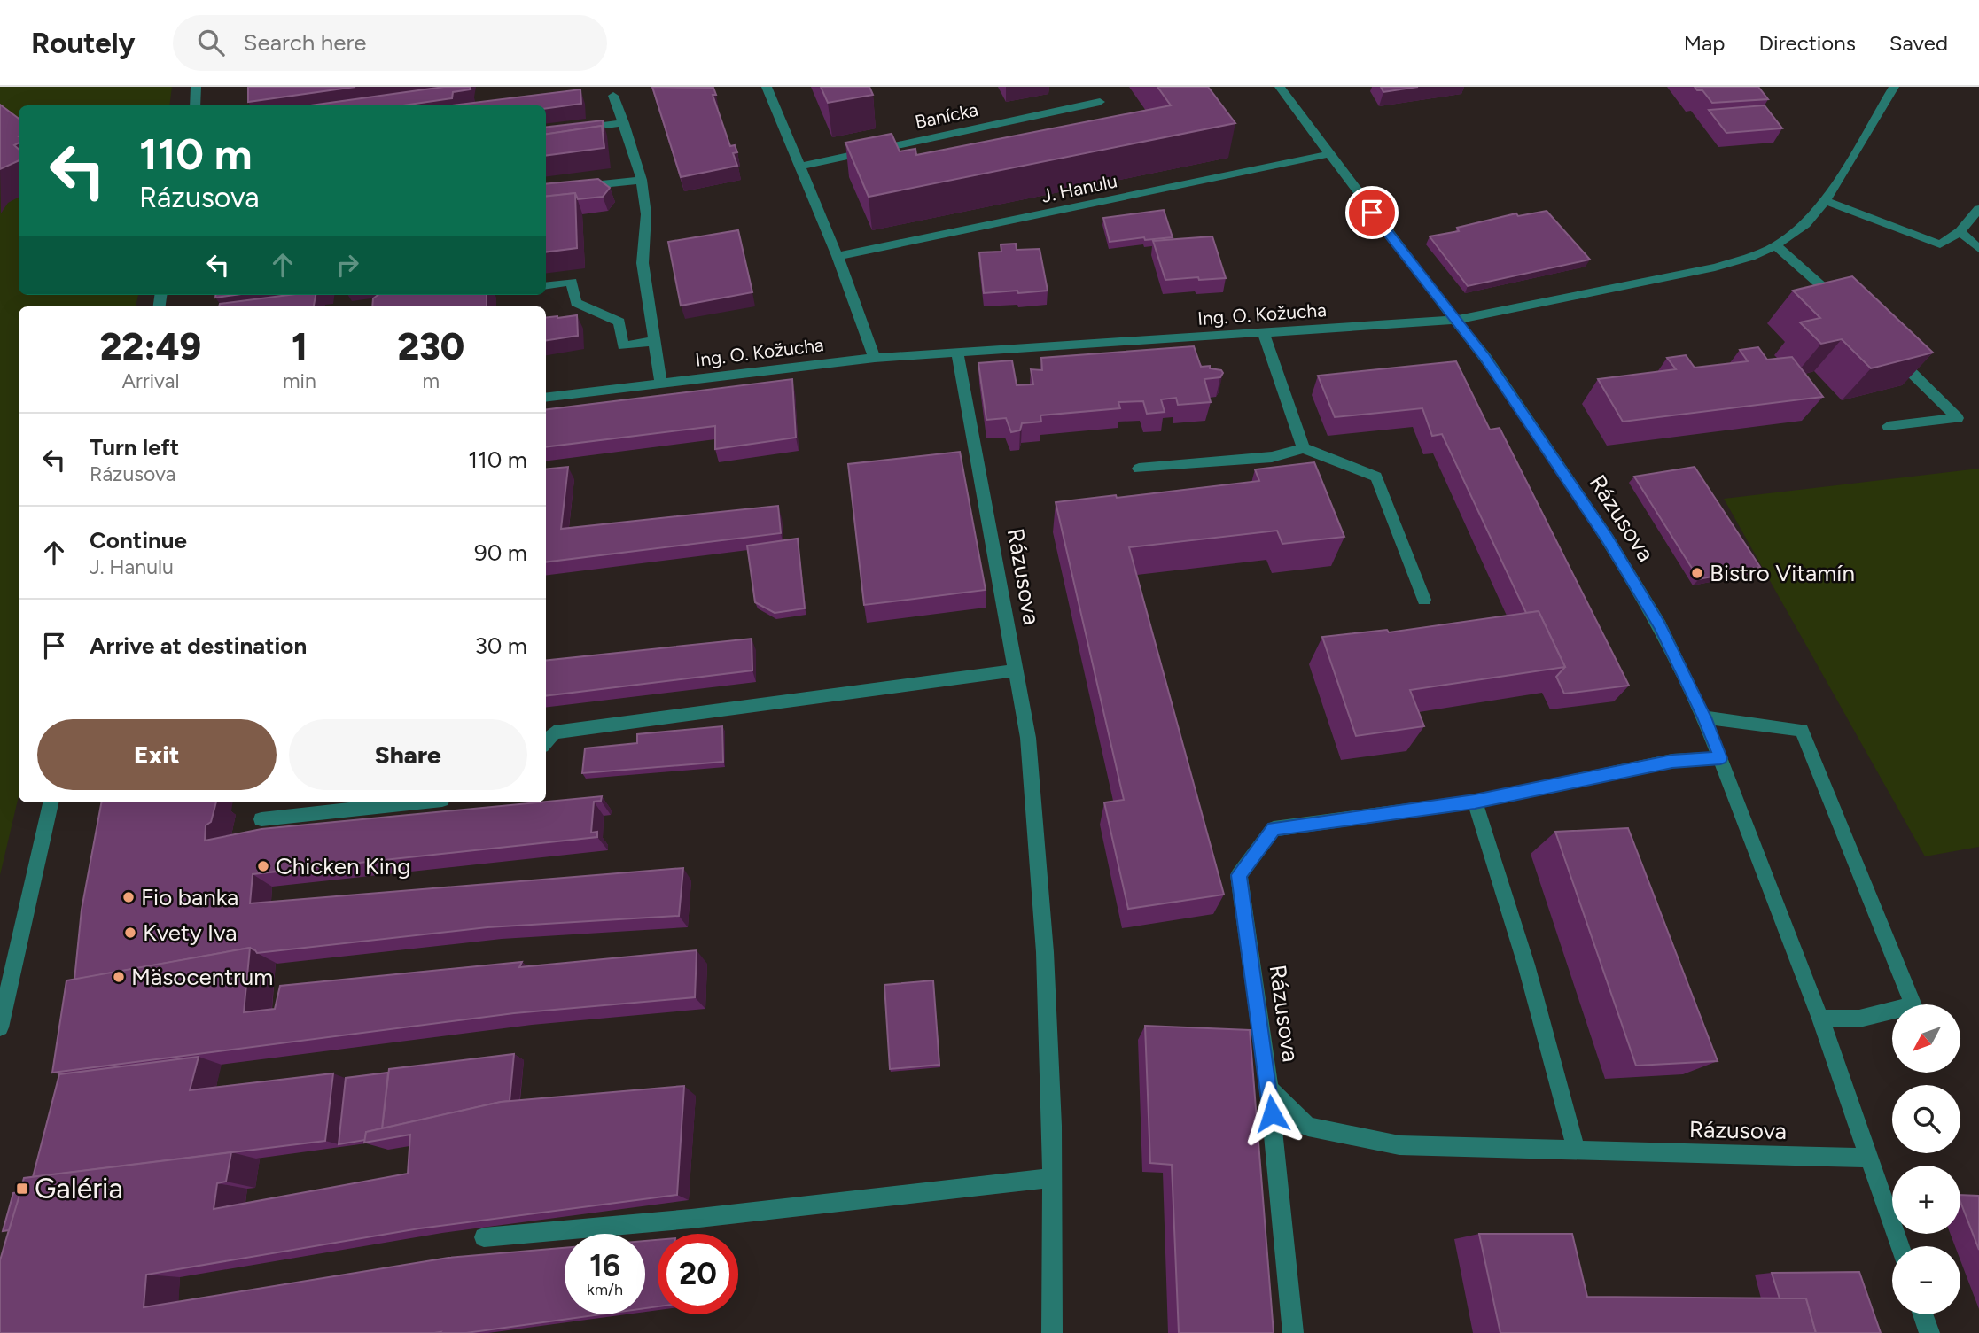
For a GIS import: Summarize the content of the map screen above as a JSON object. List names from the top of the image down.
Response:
{
  "streets": {
    "street": [
      "Banícka",
      "J. Hanulu",
      "Ing. O. Kožucha",
      "Rázusova"
    ]
  },
  "crossings": [
    ["Ing. O. Kožucha", "Rázusova"]
  ],
  "places": {
    "other": [
      "Bistro Vitamín",
      "Chicken King",
      "Fio banka",
      "Kvety Iva",
      "Mäsocentrum"
    ],
    "transit": ["Galéria"]
  },
  "north": "bottom left",
  "page": {
    "header": "Routely",
    "search": "Search here",
    "nav": ["Map", "Directions", "Saved"],
    "turn": ["110 m", "Rázusova"],
    "eta": [
      "22:49",
      "Arrival",
      "1",
      "min",
      "230",
      "m"
    ],
    "list": [
      {
        "name": "Turn left",
        "note": "Rázusova",
        "value": "110 m"
      },
      {
        "name": "Continue",
        "note": "J. Hanulu",
        "value": "90 m"
      },
      {
        "name": "Arrive at destination",
        "value": "30 m"
      }
    ],
    "buttons": ["Exit", "Share"],
    "map_buttons": ["+", "−"],
    "speed": "16 km/h",
    "limit": "20"
  }
}
